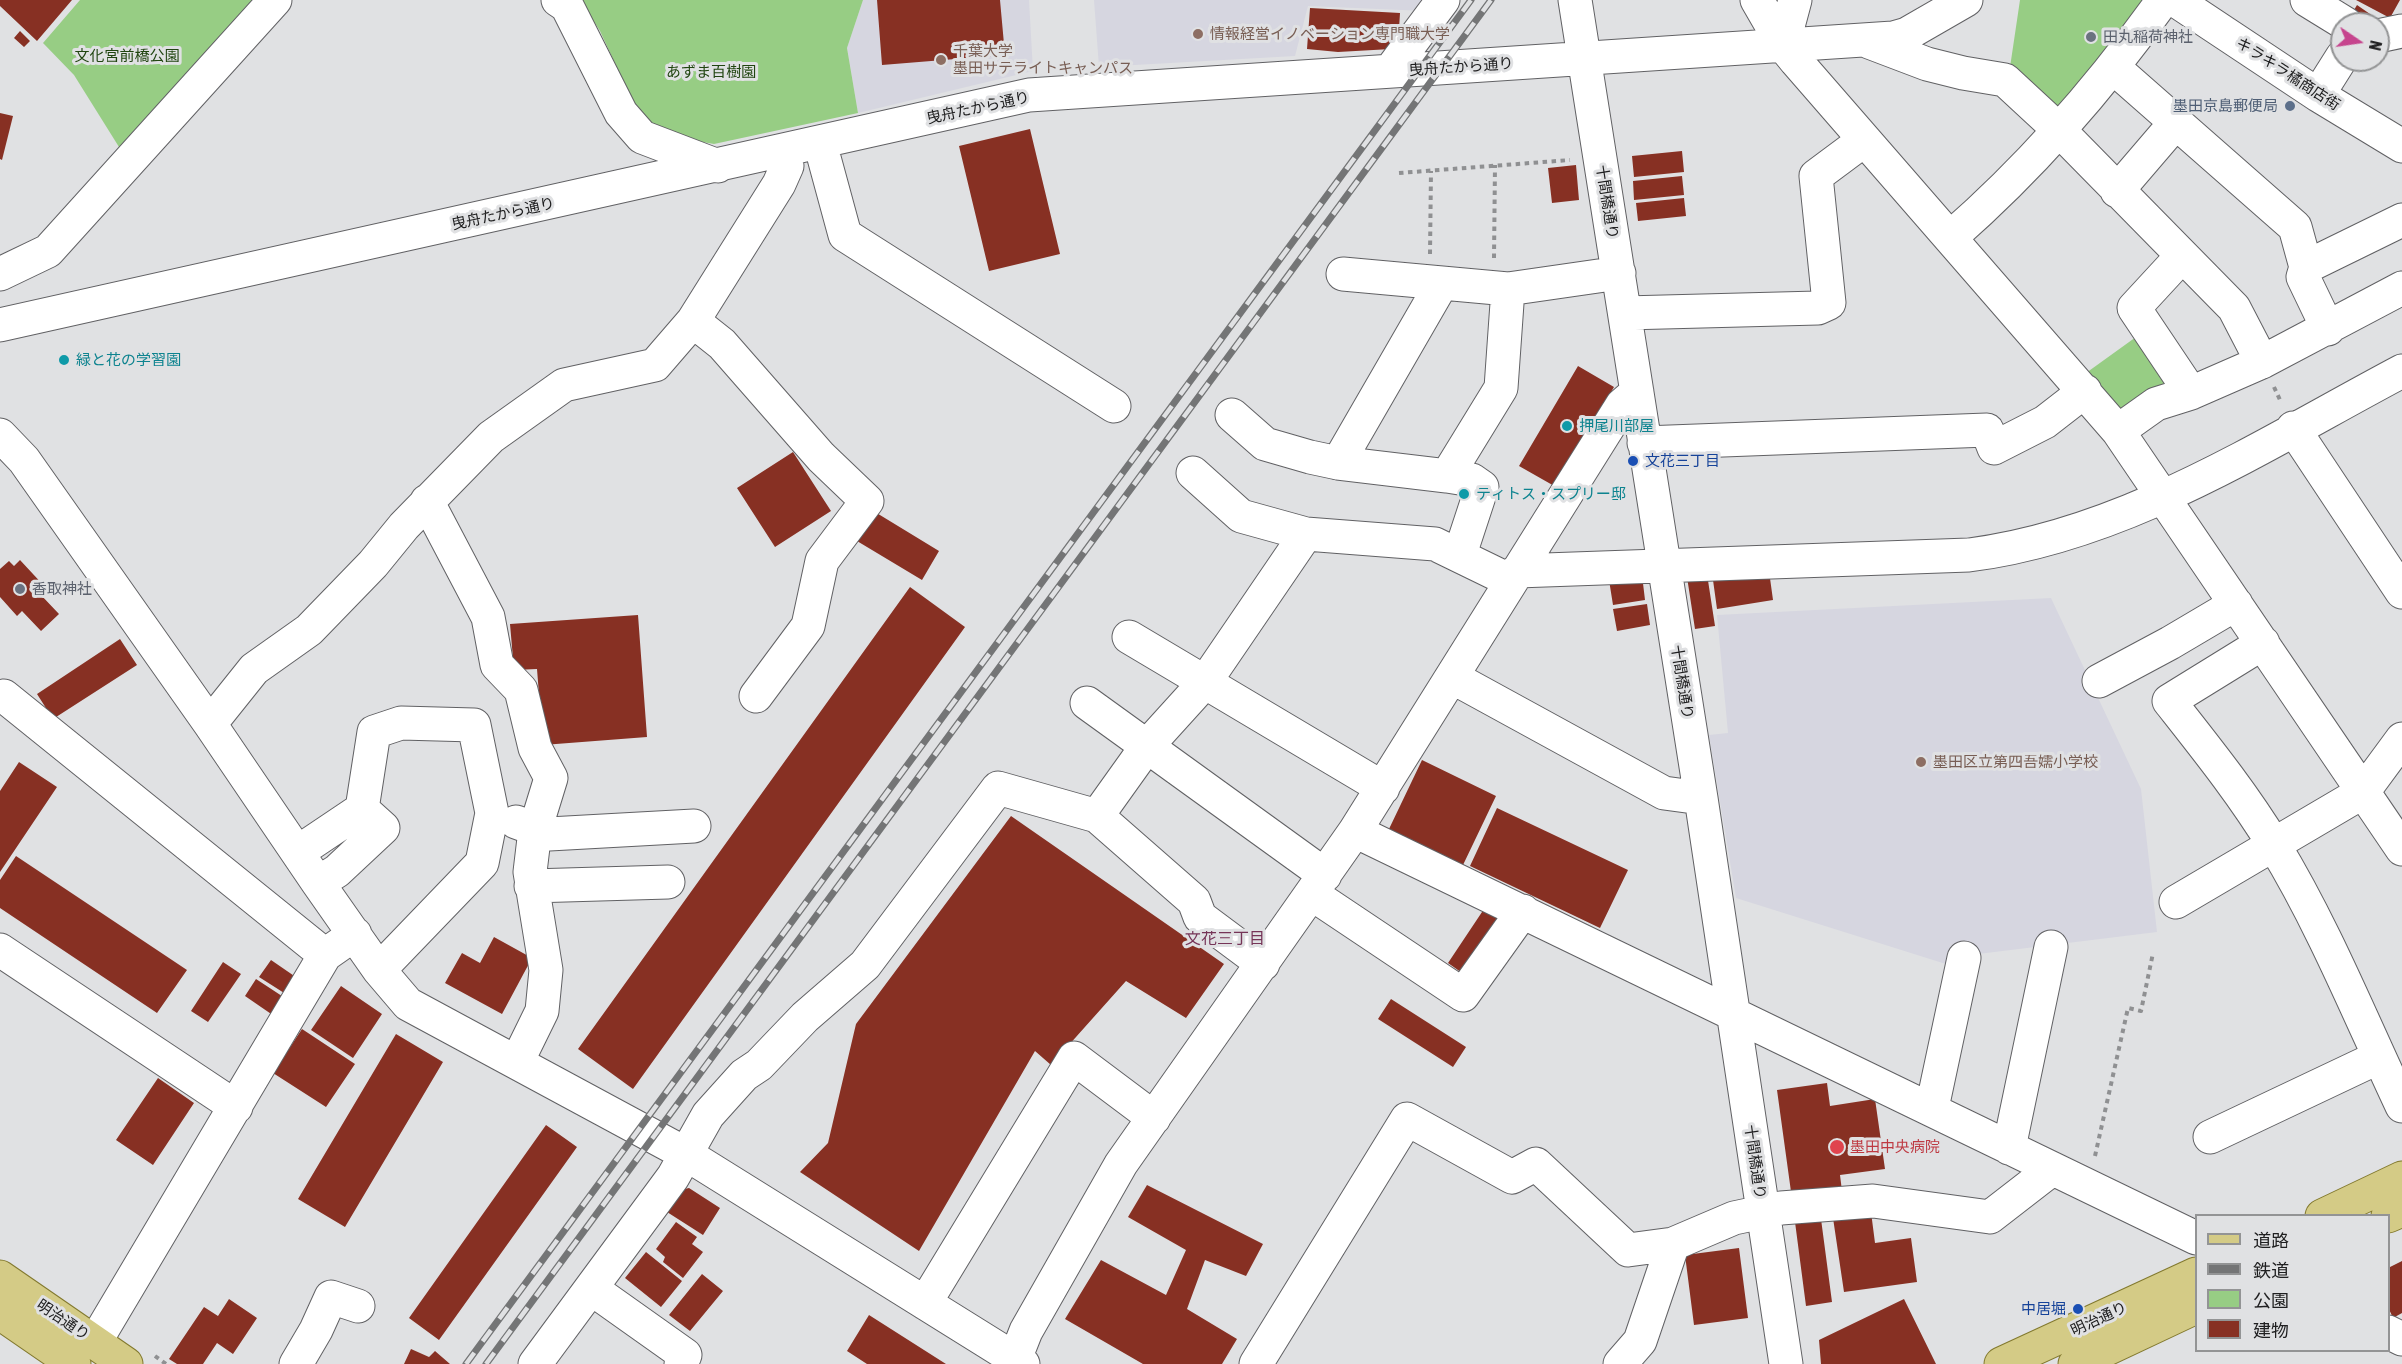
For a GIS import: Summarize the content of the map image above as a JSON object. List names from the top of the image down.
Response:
{
  "streets": {
    "main road": ["明治通り"],
    "street": ["曳舟たから通り", "キラキラ橘商店街", "十間橋通り"]
  },
  "crossings": [
    ["曳舟たから通り", "十間橋通り"]
  ],
  "districts": ["文花三丁目"],
  "parks": ["文化宮前橋公園", "あずま百樹園"],
  "places": [
    "情報経営イノベーション専門職大学",
    "田丸稲荷神社",
    "千葉大学 墨田サテライトキャンパス",
    "墨田京島郵便局",
    "緑と花の学習園",
    "押尾川部屋",
    "文花三丁目",
    "ティトス・スプリー邸",
    "香取神社",
    "墨田区立第四吾嬬小学校",
    "墨田中央病院",
    "中居堀"
  ],
  "legend": [
    "道路",
    "鉄道",
    "公園",
    "建物"
  ],
  "north": "right"
}
